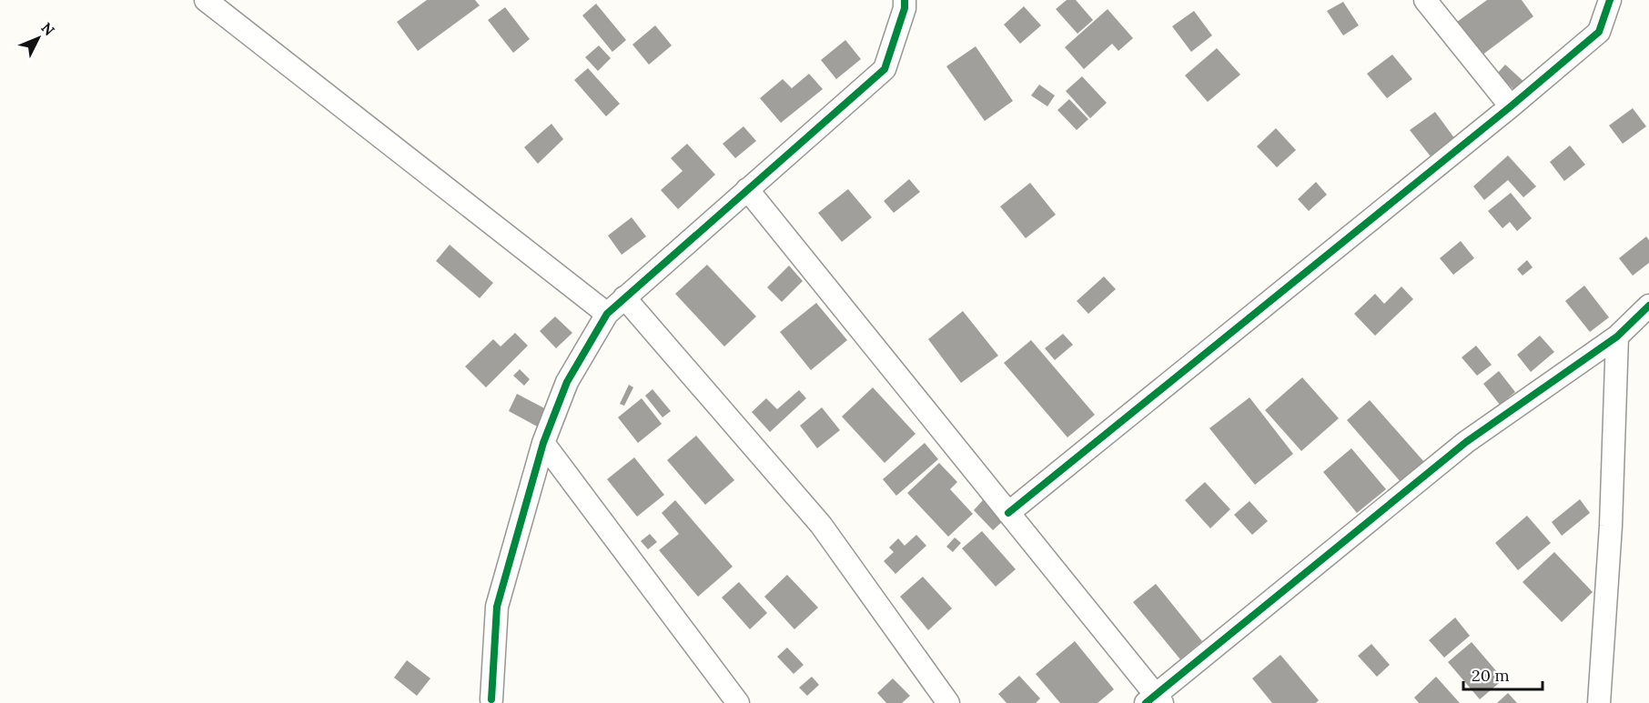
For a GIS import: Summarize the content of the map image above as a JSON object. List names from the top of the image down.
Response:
{
  "scale_bar": "20 m",
  "north": "top right"
}
